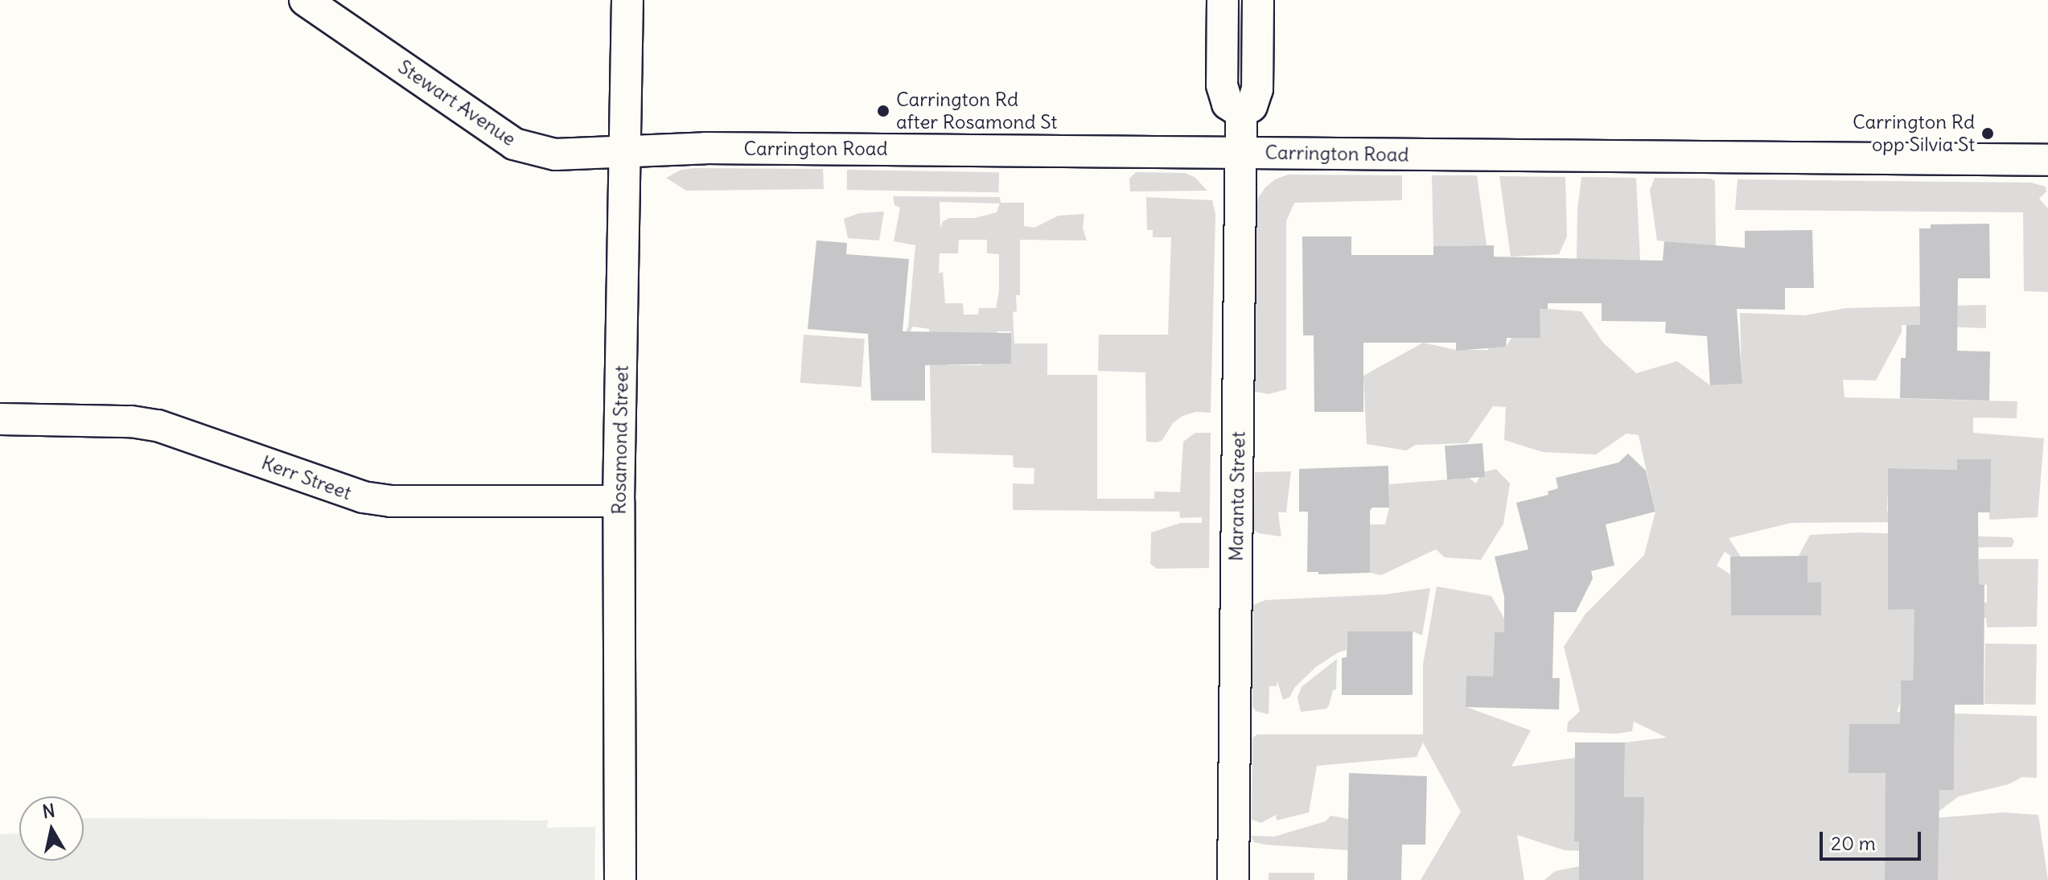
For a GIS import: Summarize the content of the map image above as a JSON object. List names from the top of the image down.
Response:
{
  "streets": {
    "street": [
      "Stewart Avenue",
      "Carrington Road",
      "Rosamond Street",
      "Kerr Street",
      "Maranta Street"
    ]
  },
  "crossings": [
    ["Stewart Avenue", "Carrington Road"],
    ["Stewart Avenue", "Rosamond Street"],
    ["Carrington Road", "Rosamond Street"],
    ["Carrington Road", "Maranta Street"],
    ["Rosamond Street", "Kerr Street"]
  ],
  "places": ["Carrington Rd after Rosamond St", "Carrington Rd opp Silvia St"],
  "scale_bar": "20 m",
  "north": "top"
}
